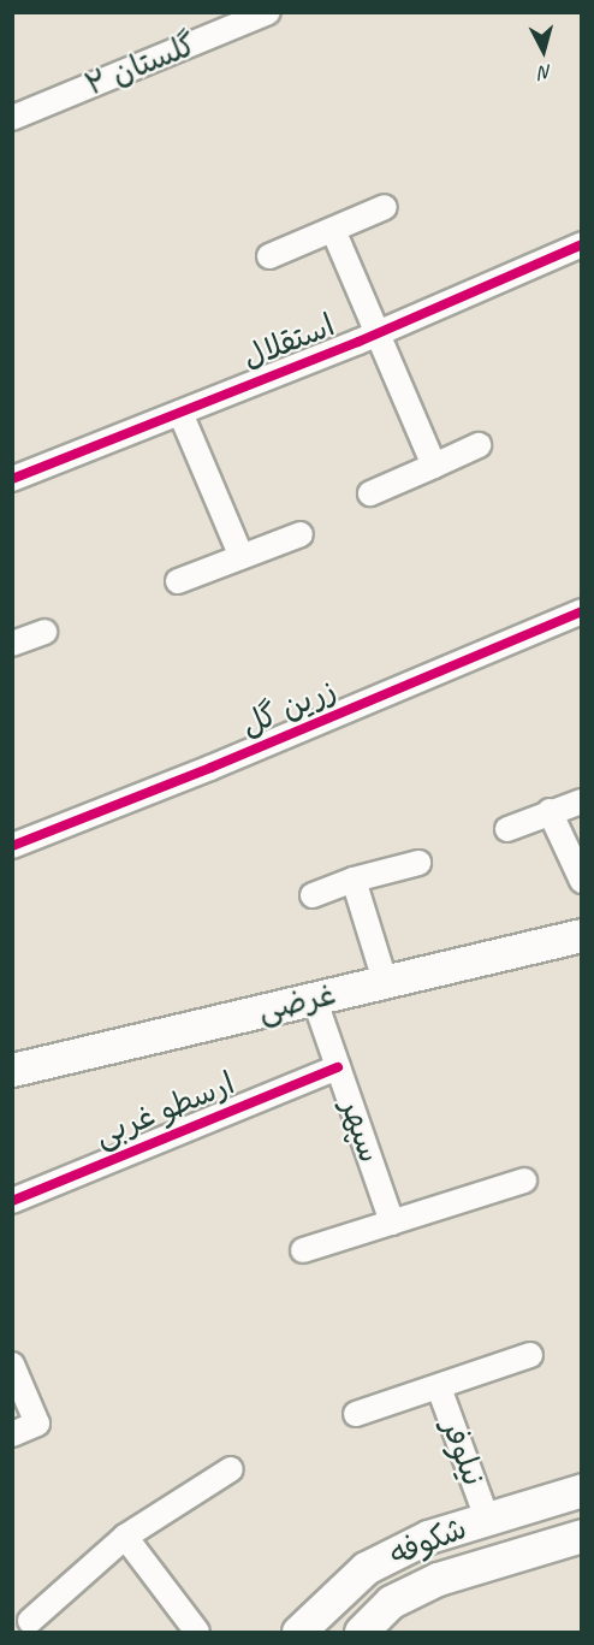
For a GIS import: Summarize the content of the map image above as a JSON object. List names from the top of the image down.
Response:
{
  "streets": {
    "main road": ["غرضی", "شکوفه"],
    "street": [
      "گلستان ۲",
      "استقلال",
      "زرین گل",
      "ارسطو غربی",
      "سپهر",
      "نیلوفر"
    ]
  },
  "crossings": [
    ["غرضی", "سپهر"],
    ["ارسطو غربی", "سپهر"],
    ["نیلوفر", "شکوفه"]
  ],
  "north": "bottom"
}
